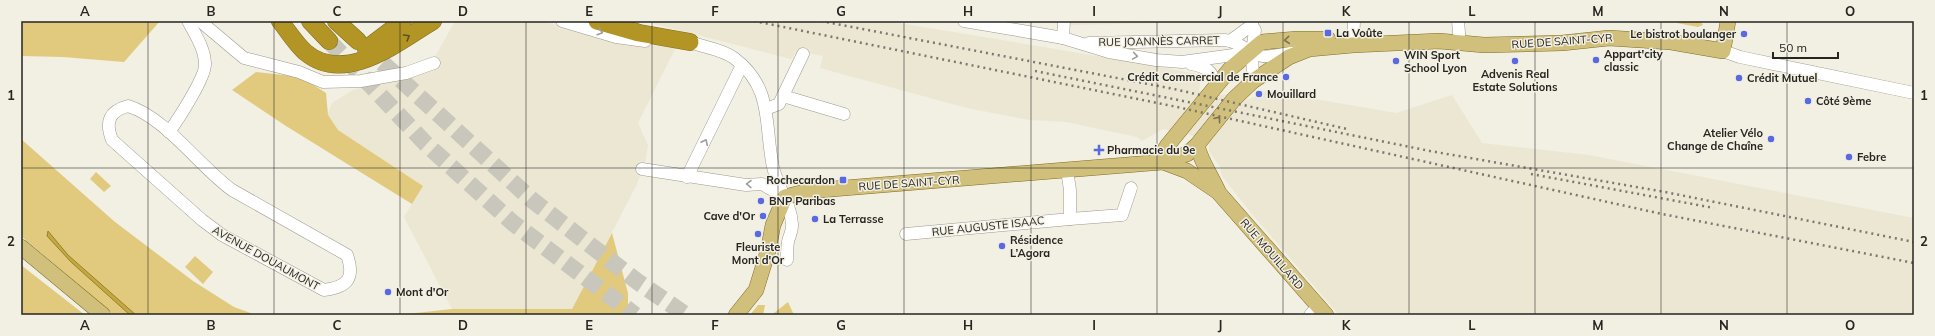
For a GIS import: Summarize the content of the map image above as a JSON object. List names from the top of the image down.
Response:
{
  "streets": {
    "main road": ["RUE DE SAINT-CYR", "RUE MOUILLARD"],
    "street": ["RUE JOANNÈS CARRET", "RUE AUGUSTE ISAAC", "AVENUE DOUAUMONT"]
  },
  "crossings": [
    ["RUE JOANNÈS CARRET", "RUE DE SAINT-CYR"],
    ["RUE DE SAINT-CYR", "RUE MOUILLARD"]
  ],
  "places": {
    "transit": ["La Voûte", "Rochecardon"],
    "other": [
      "Le bistrot boulanger",
      "Appart'city classic",
      "WIN Sport School Lyon",
      "Advenis Real Estate Solutions",
      "Crédit Commercial de France",
      "Crédit Mutuel",
      "Mouillard",
      "Côté 9ème",
      "Atelier Vélo Change de Chaîne",
      "Febre",
      "BNP Paribas",
      "Cave d'Or",
      "La Terrasse",
      "Fleuriste Mont d'Or",
      "Résidence L’Agora",
      "Mont d'Or"
    ],
    "health": ["Pharmacie du 9e"]
  },
  "scale_bar": "50 m",
  "grid": {
    "columns": [
      "A",
      "B",
      "C",
      "D",
      "E",
      "F",
      "G",
      "H",
      "I",
      "J",
      "K",
      "L",
      "M",
      "N",
      "O"
    ],
    "rows": ["1", "2"]
  }
}
